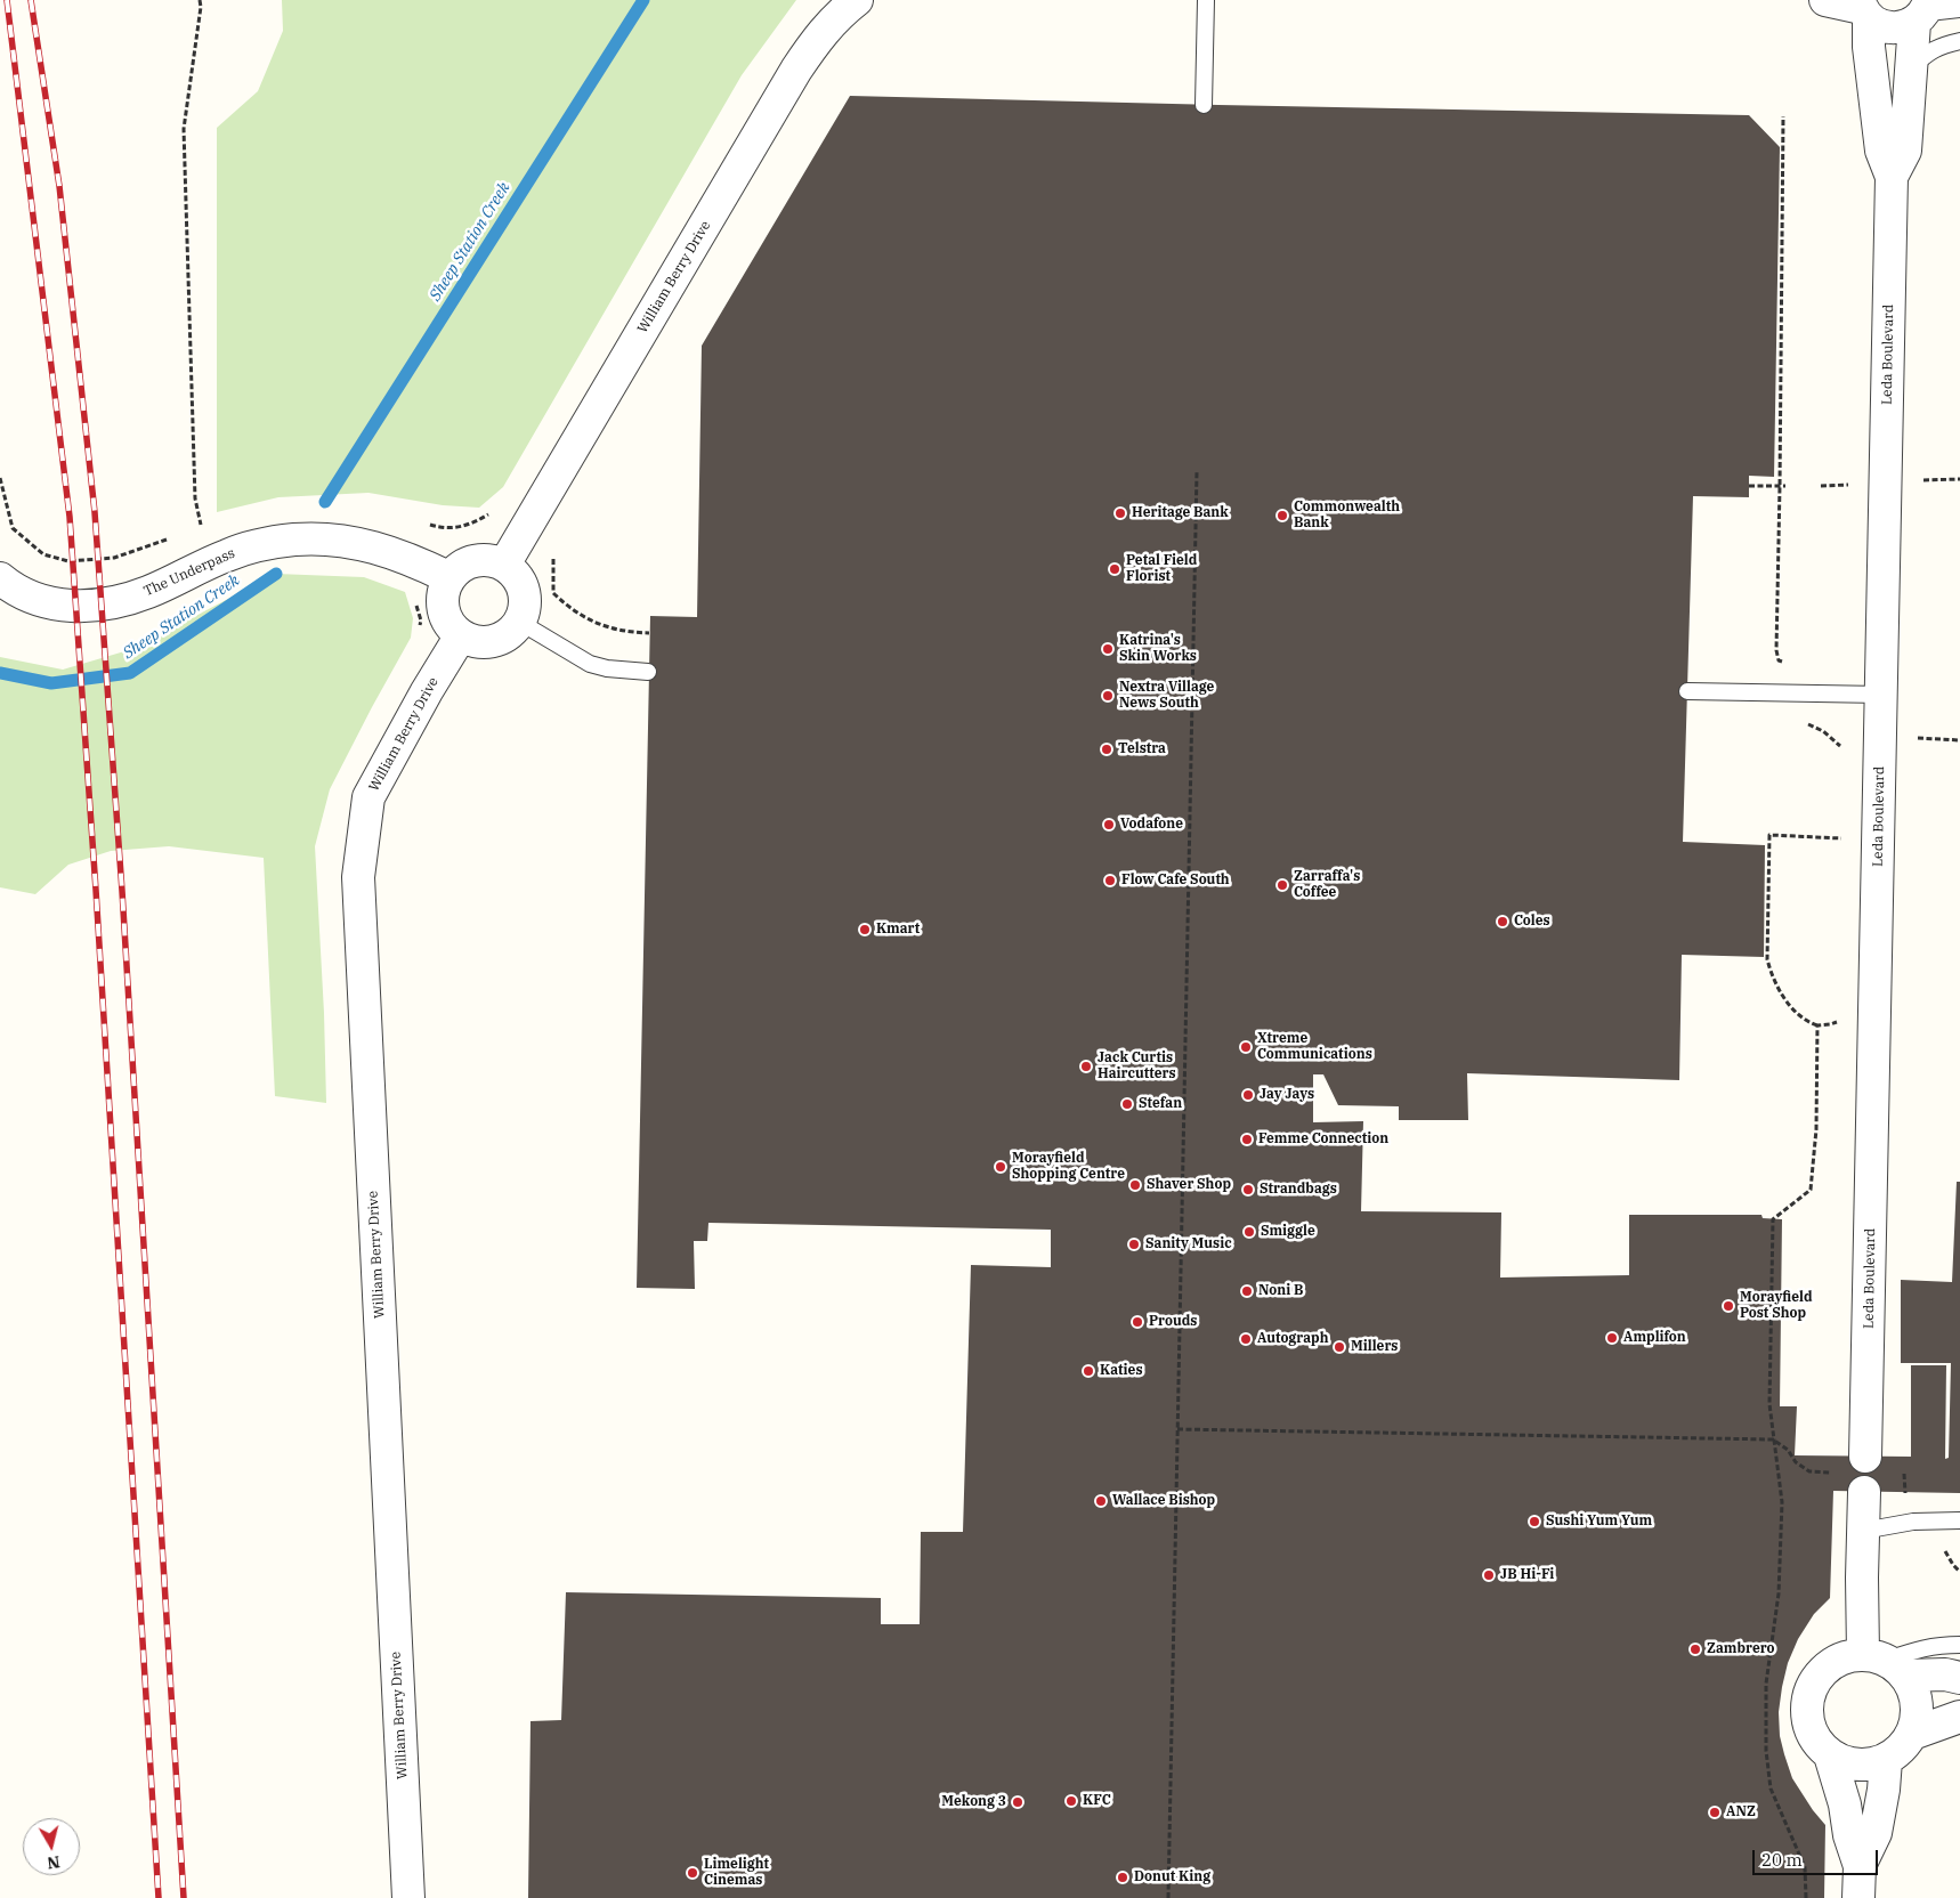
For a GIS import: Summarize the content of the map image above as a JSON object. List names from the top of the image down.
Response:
{
  "streets": {
    "street": ["William Berry Drive", "Leda Boulevard", "The Underpass"]
  },
  "crossings": [
    ["William Berry Drive", "The Underpass"]
  ],
  "water": ["Sheep Station Creek"],
  "places": [
    "Heritage Bank",
    "Commonwealth Bank",
    "Petal Field Florist",
    "Katrina's Skin Works",
    "Nextra Village News South",
    "Telstra",
    "Vodafone",
    "Flow Cafe South",
    "Zarraffa's Coffee",
    "Coles",
    "Kmart",
    "Xtreme Communications",
    "Jack Curtis Haircutters",
    "Jay Jays",
    "Stefan",
    "Femme Connection",
    "Morayfield Shopping Centre",
    "Shaver Shop",
    "Strandbags",
    "Smiggle",
    "Sanity Music",
    "Noni B",
    "Morayfield Post Shop",
    "Prouds",
    "Amplifon",
    "Autograph",
    "Millers",
    "Katies",
    "Wallace Bishop",
    "Sushi Yum Yum",
    "JB Hi-Fi",
    "Zambrero",
    "KFC",
    "Mekong 3",
    "ANZ",
    "Limelight Cinemas",
    "Donut King"
  ],
  "scale_bar": "20 m",
  "north": "bottom"
}
